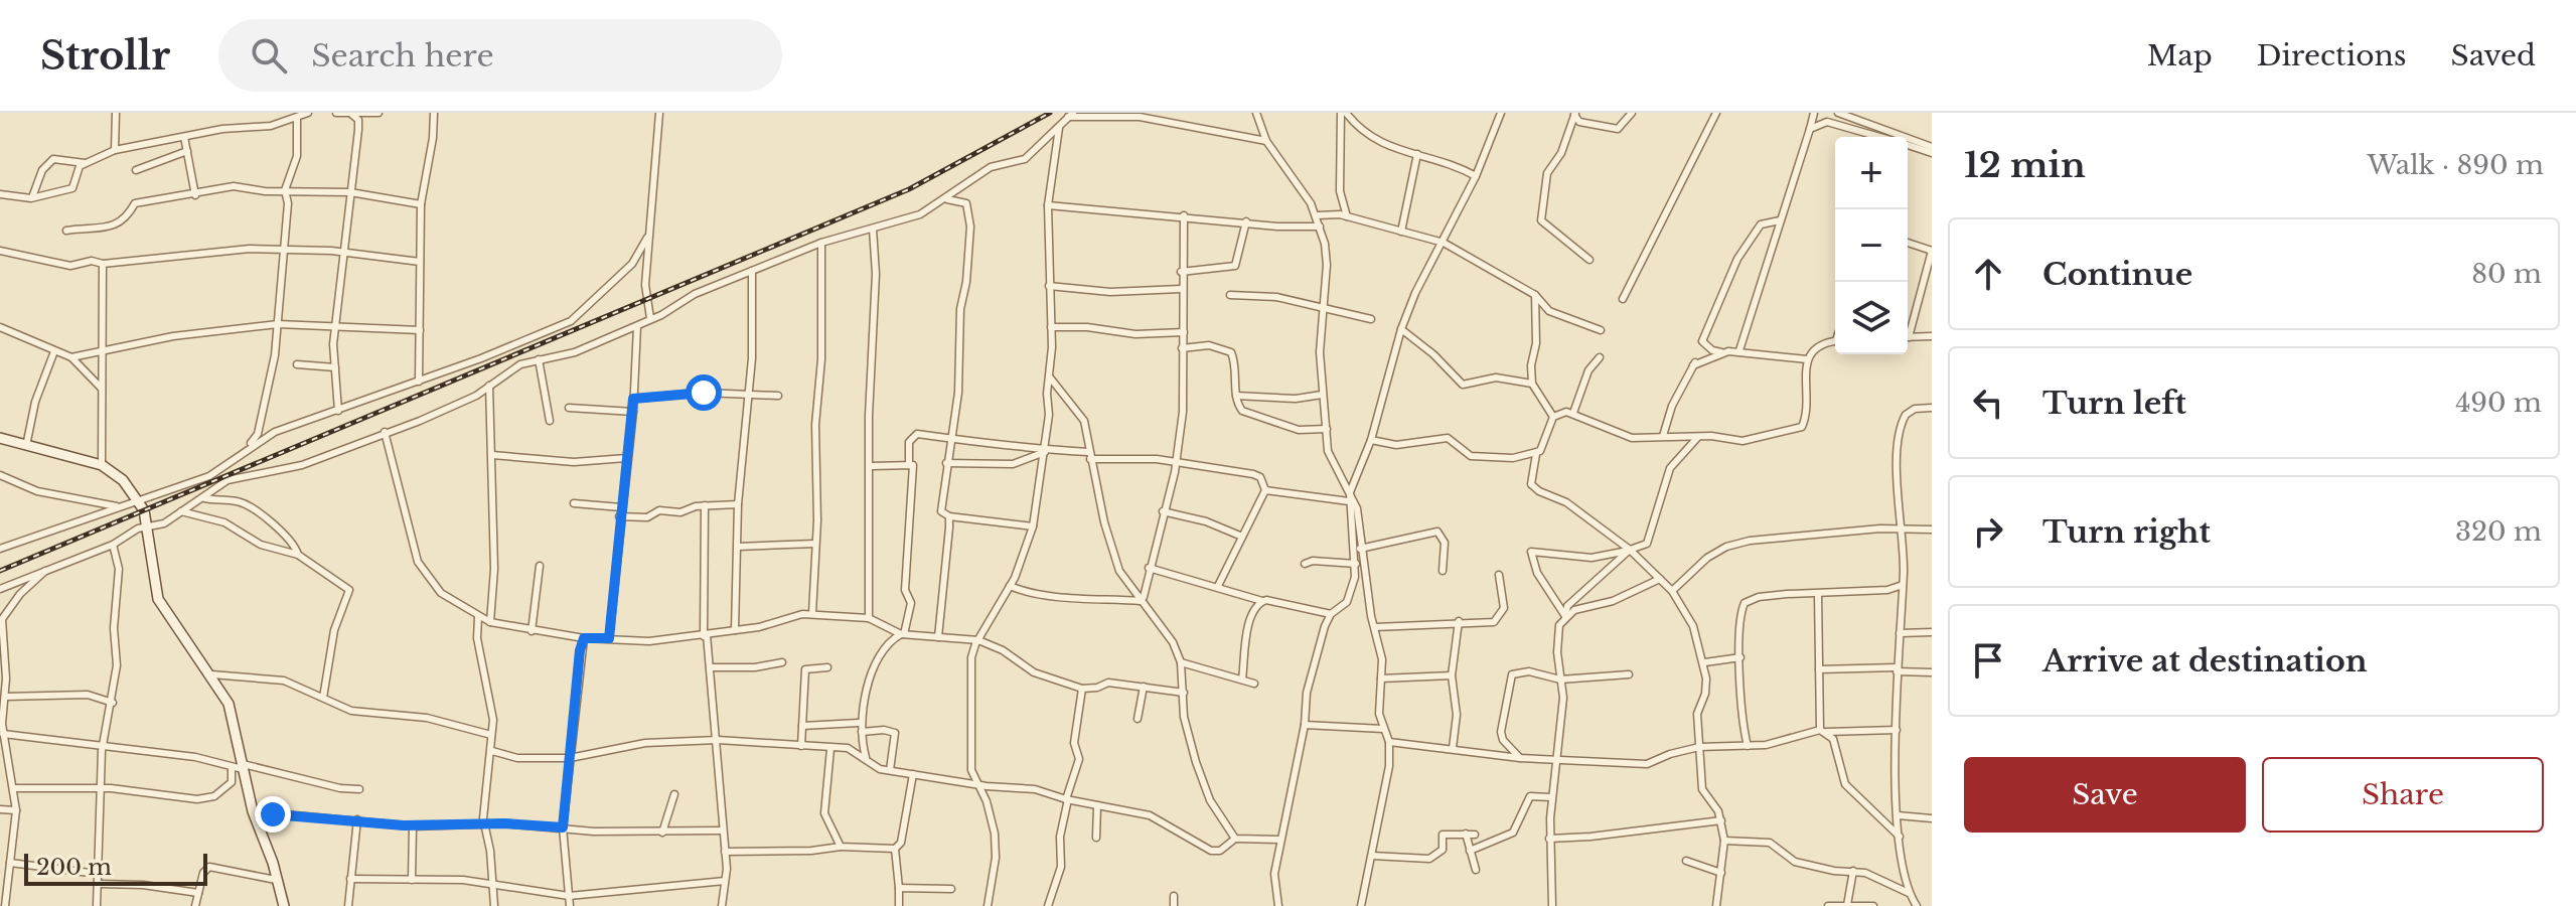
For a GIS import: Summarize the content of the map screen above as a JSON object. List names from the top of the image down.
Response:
{
  "scale_bar": "200 m",
  "page": {
    "header": "Strollr",
    "search": "Search here",
    "nav": ["Map", "Directions", "Saved"],
    "heading": ["12 min", "Walk · 890 m"],
    "map_buttons": ["+", "−"],
    "list": [
      ["Continue", "80 m"],
      ["Turn left", "490 m"],
      ["Turn right", "320 m"],
      "Arrive at destination"
    ],
    "buttons": ["Save", "Share"],
    "scale": "200 m"
  }
}
